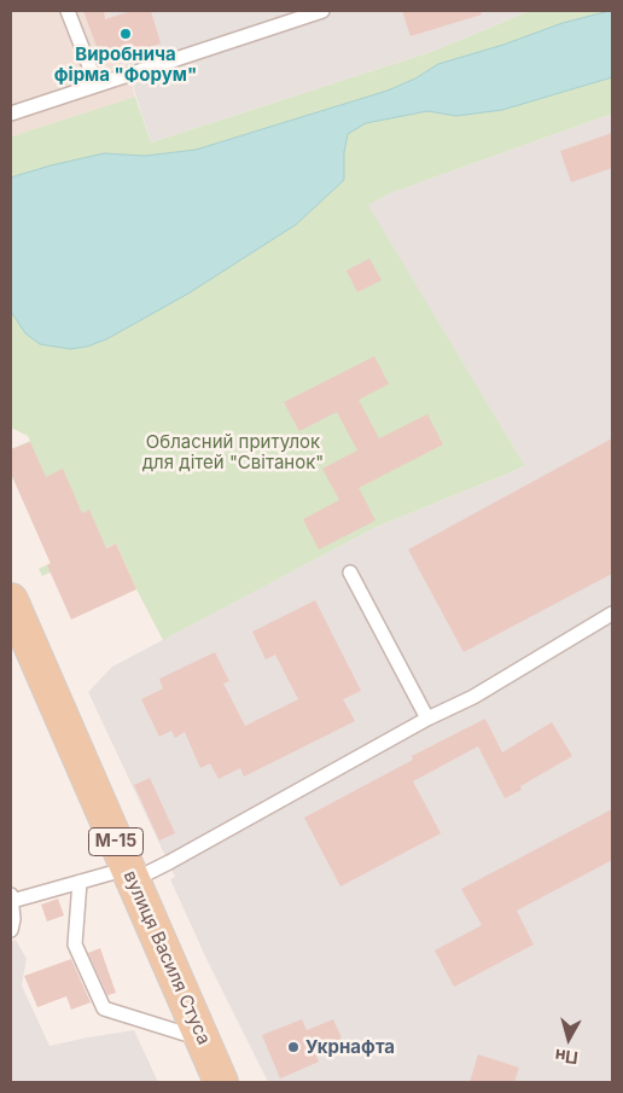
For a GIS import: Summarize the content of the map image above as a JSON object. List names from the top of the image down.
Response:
{
  "streets": {
    "main road": ["М-15", "вулиця Василя Стуса"]
  },
  "parks": ["Обласний притулок для дітей \"Світанок\""],
  "places": ["Виробнича фірма \"Форум\"", "Укрнафта"],
  "north": "bottom"
}
